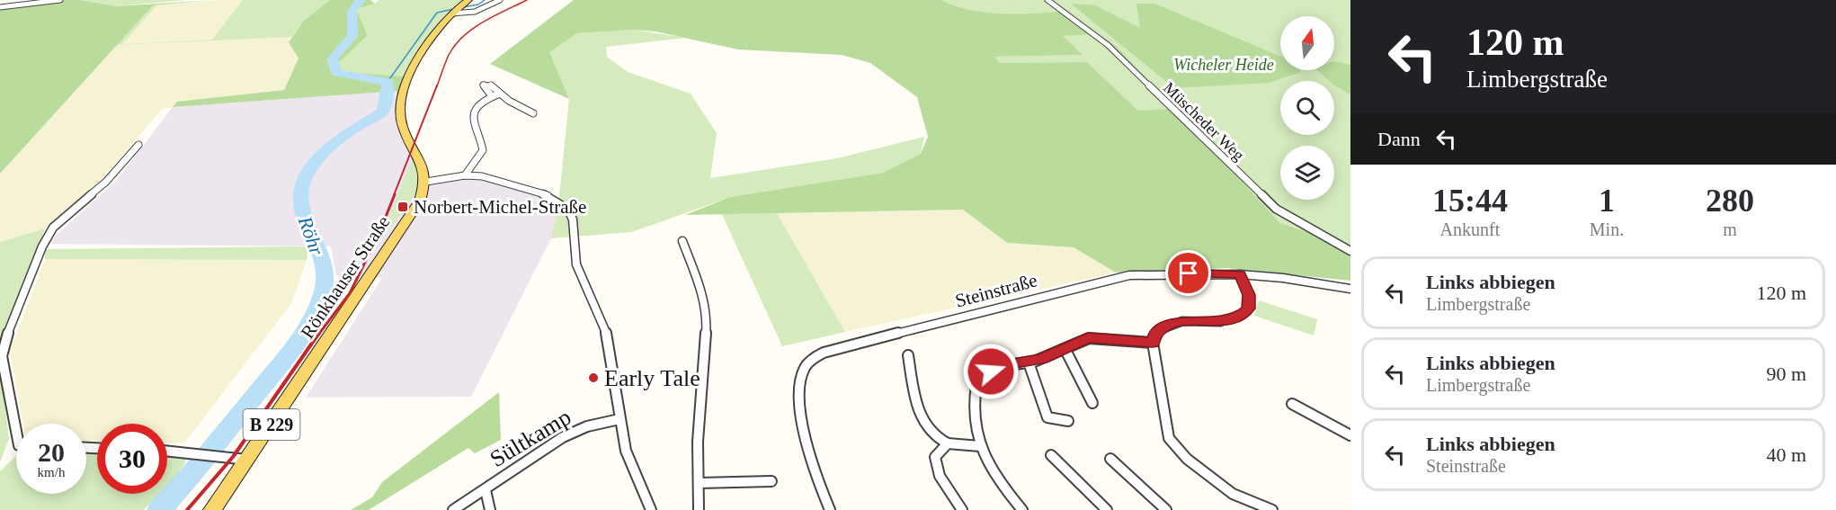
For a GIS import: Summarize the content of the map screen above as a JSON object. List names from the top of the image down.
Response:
{
  "streets": {
    "main road": ["Rönkhauser Straße", "B 229"],
    "street": ["Müscheder Weg", "Steinstraße", "Sültkamp"]
  },
  "water": ["Röhr"],
  "parks": ["Wicheler Heide"],
  "places": {
    "transit": ["Norbert-Michel-Straße"],
    "other": ["Early Tale"]
  },
  "north": "top",
  "page": {
    "turn": ["120 m", "Limbergstraße"],
    "then": "Dann",
    "eta": [
      "15:44",
      "Ankunft",
      "1",
      "Min.",
      "280",
      "m"
    ],
    "list": [
      {
        "name": "Links abbiegen",
        "note": "Limbergstraße",
        "value": "120 m"
      },
      {
        "name": "Links abbiegen",
        "note": "Limbergstraße",
        "value": "90 m"
      },
      {
        "name": "Links abbiegen",
        "note": "Steinstraße",
        "value": "40 m"
      }
    ],
    "speed": "20 km/h",
    "limit": "30"
  }
}
